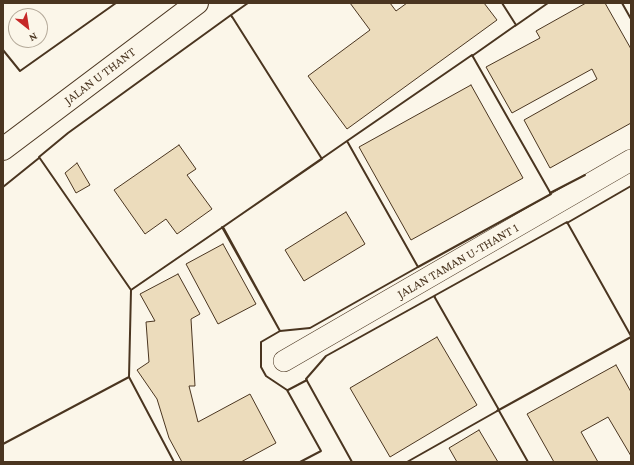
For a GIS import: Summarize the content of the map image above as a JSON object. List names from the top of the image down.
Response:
{
  "streets": {
    "street": ["JALAN U THANT", "JALAN TAMAN U-THANT 1"]
  },
  "north": "bottom right"
}
